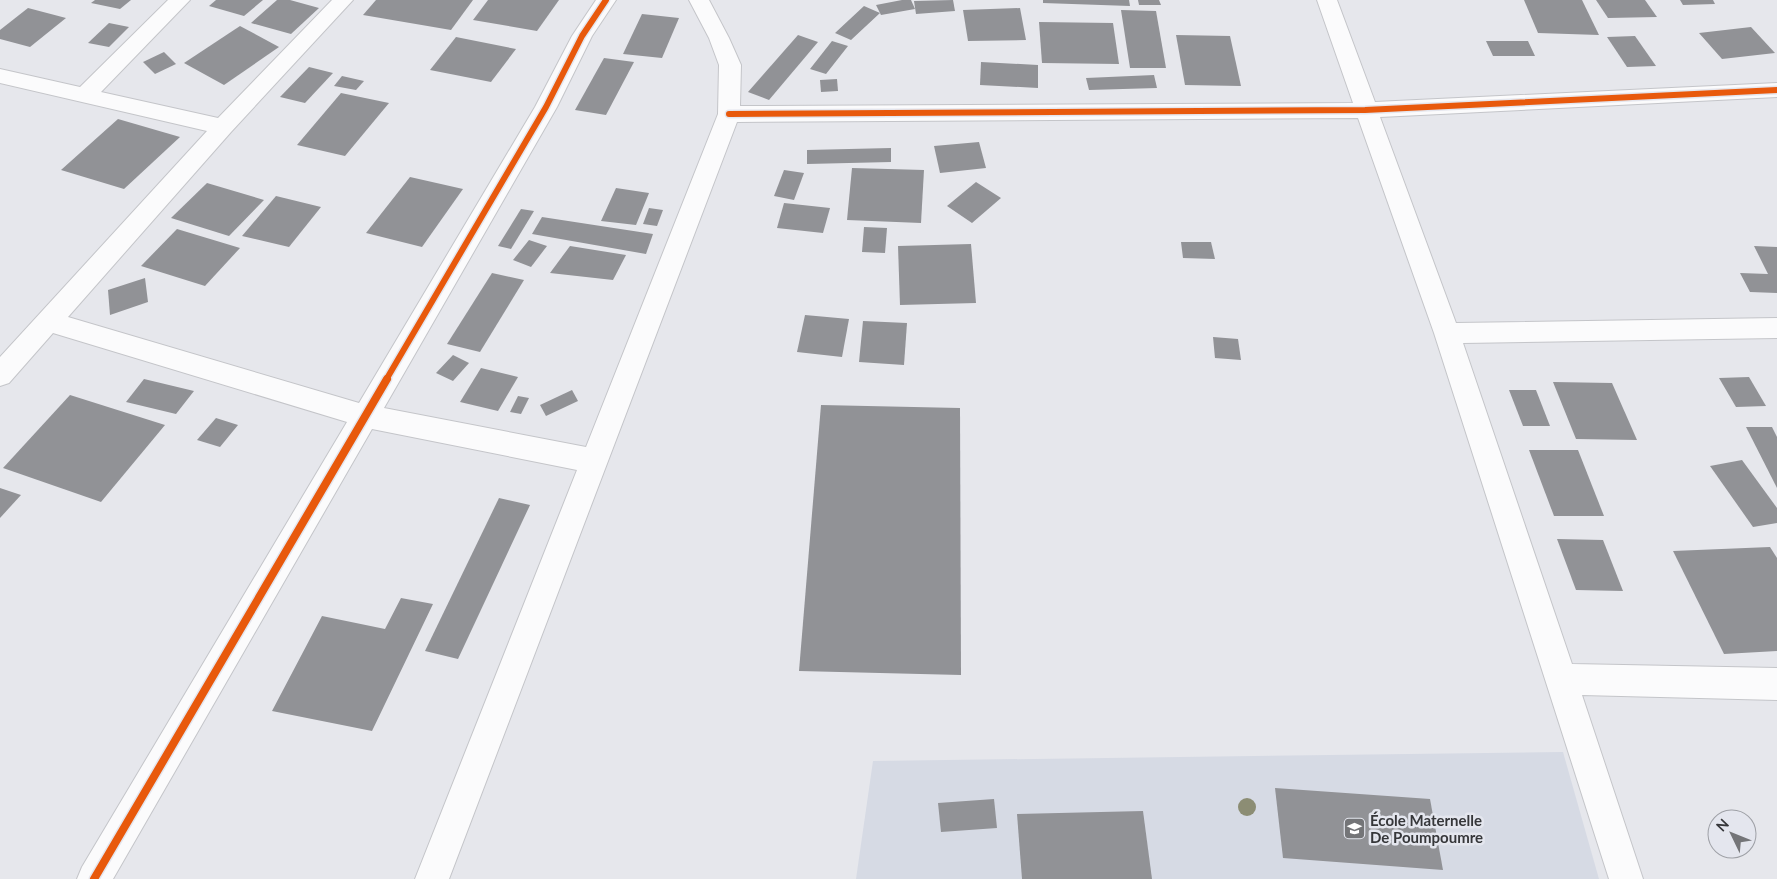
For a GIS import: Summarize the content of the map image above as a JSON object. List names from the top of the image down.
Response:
{
  "places": {
    "school or university": ["École Maternelle De Poumpoumre"]
  },
  "north": "top left"
}
